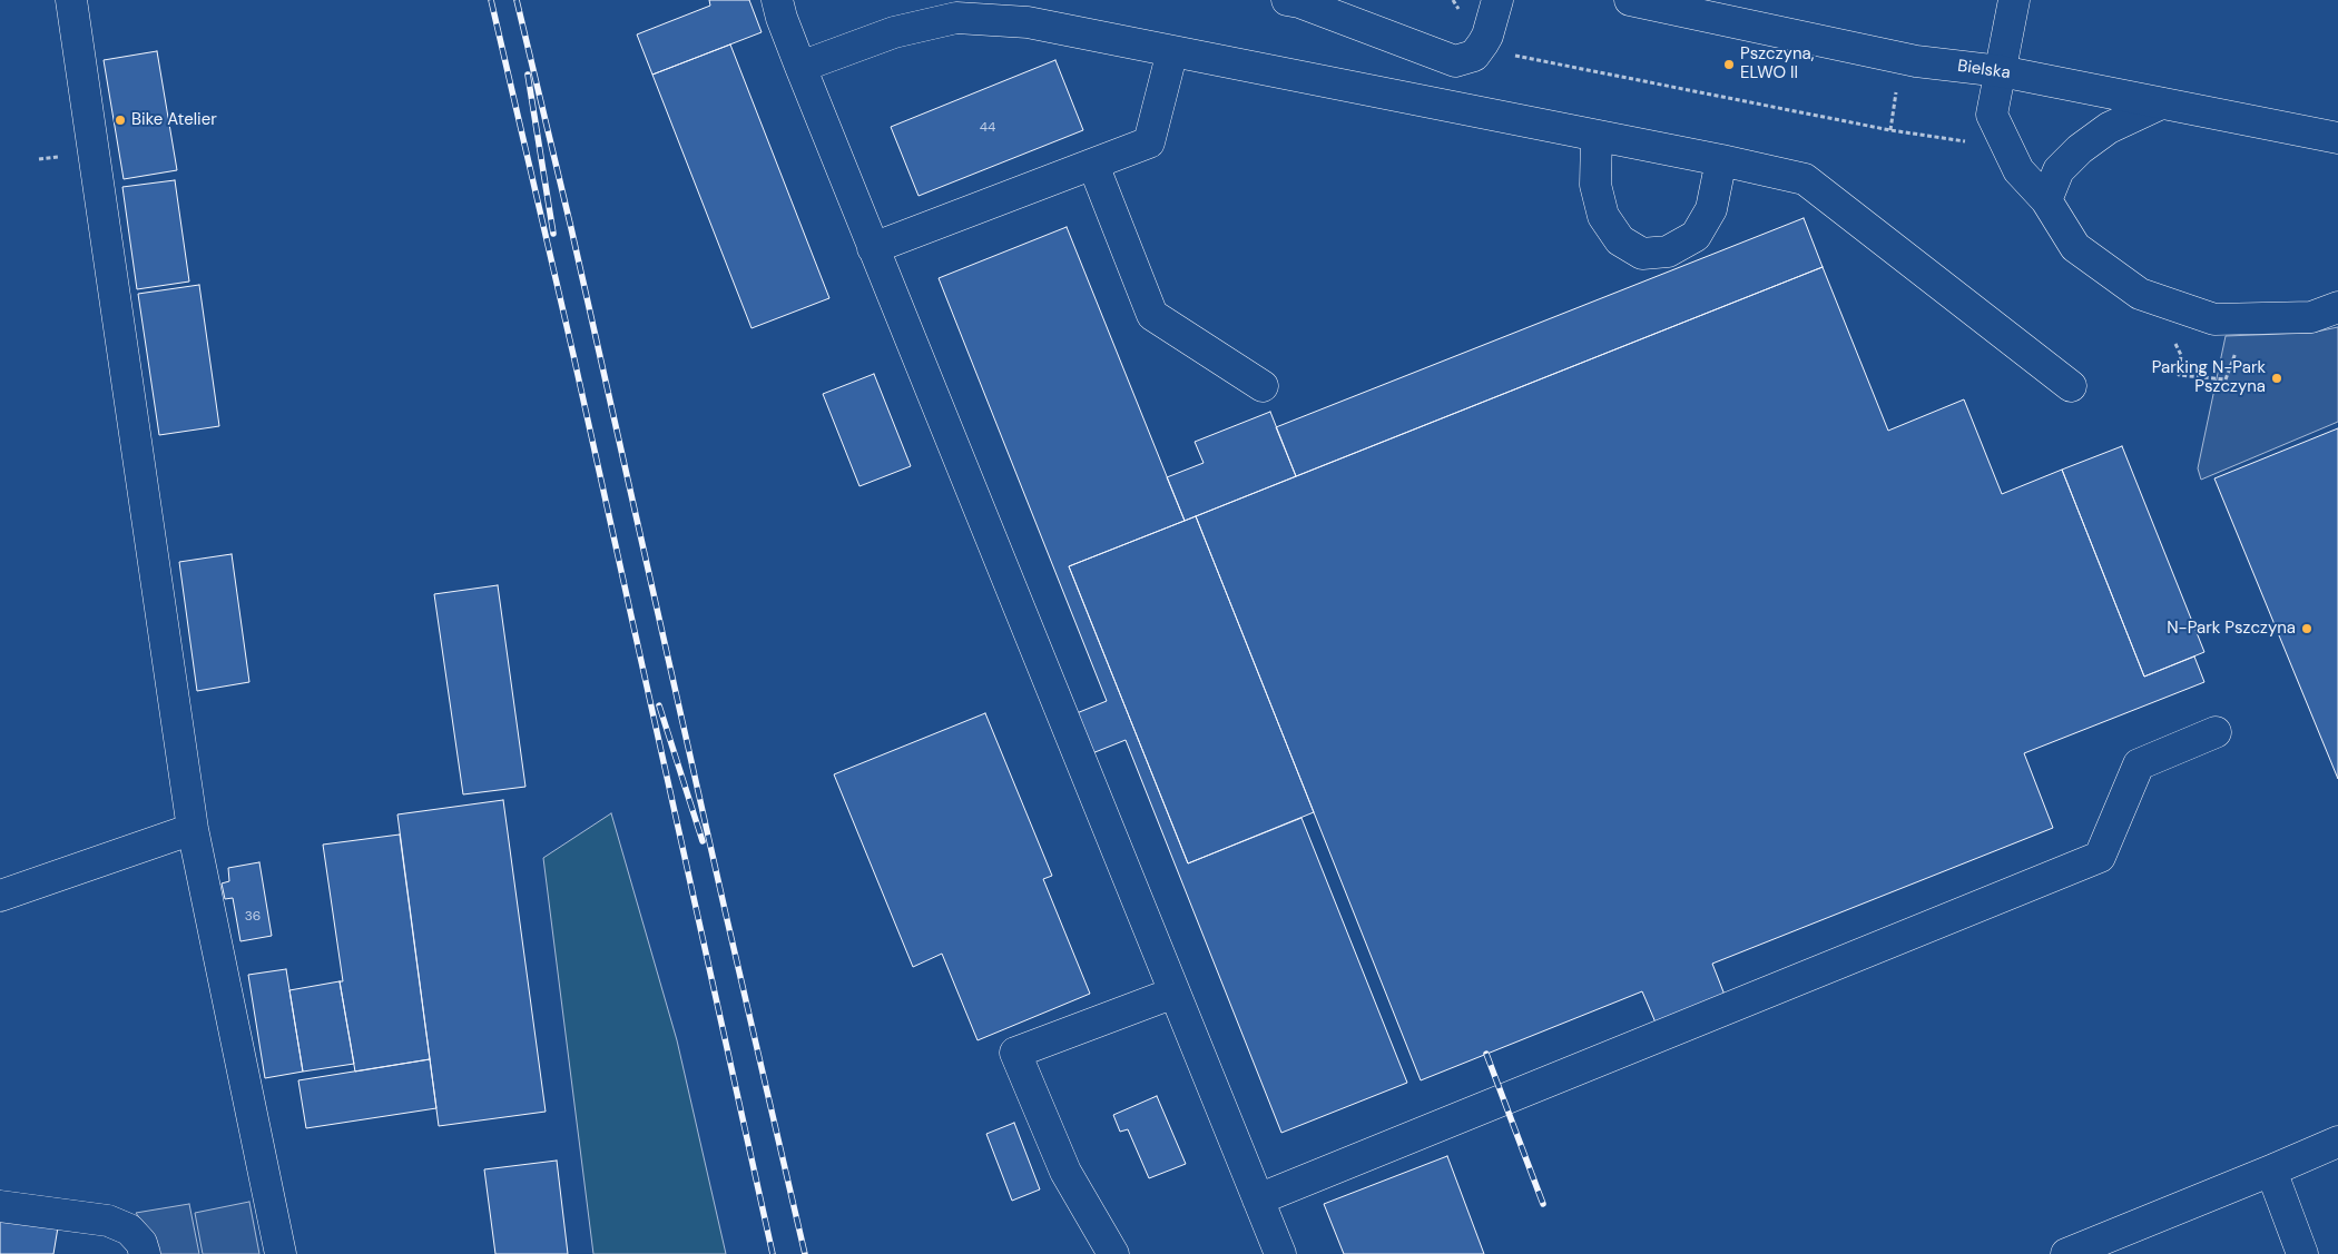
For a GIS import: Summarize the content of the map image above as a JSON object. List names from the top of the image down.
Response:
{
  "streets": {
    "main road": ["Bielska"]
  },
  "places": [
    "Pszczyna, ELWO II",
    "Bike Atelier",
    "Parking N-Park Pszczyna",
    "N-Park Pszczyna"
  ],
  "house_numbers": ["44", "36"]
}
